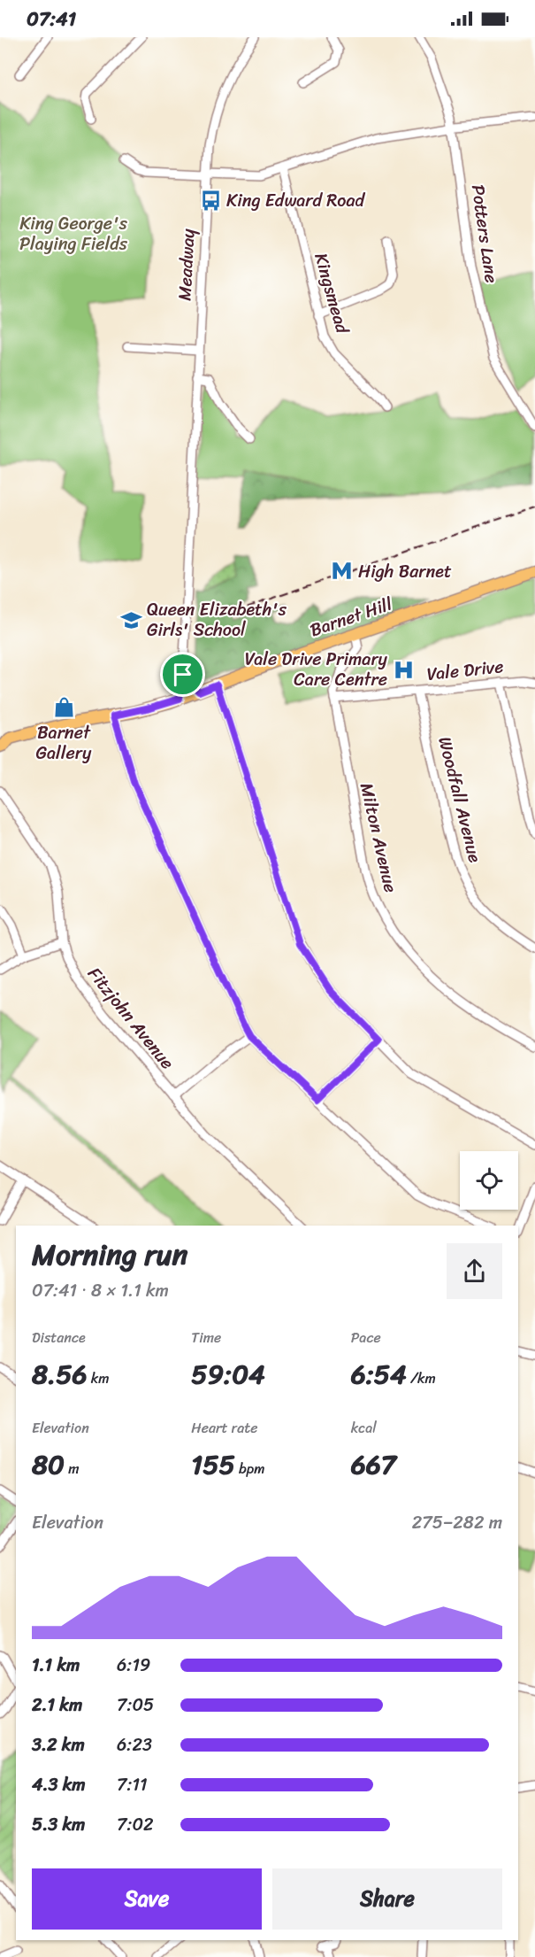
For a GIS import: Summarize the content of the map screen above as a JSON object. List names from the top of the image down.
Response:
{
  "streets": {
    "main road": ["Barnet Hill"],
    "street": [
      "Potters Lane",
      "Meadway",
      "Kingsmead",
      "Vale Drive",
      "Woodfall Avenue",
      "Milton Avenue",
      "Fitzjohn Avenue"
    ]
  },
  "crossings": [
    ["Meadway", "Barnet Hill"],
    ["Barnet Hill", "Milton Avenue"],
    ["Vale Drive", "Woodfall Avenue"],
    ["Vale Drive", "Milton Avenue"]
  ],
  "parks": ["King George's Playing Fields"],
  "places": {
    "bus stop": ["King Edward Road"],
    "metro station": ["High Barnet"],
    "school or university": ["Queen Elizabeth's Girls' School"],
    "hospital": ["Vale Drive Primary Care Centre"],
    "shop": ["Barnet Gallery"]
  },
  "page": {
    "status": "07:41",
    "heading": ["Morning run", "07:41 · 8 × 1.1 km"],
    "stats": [
      ["Distance", "8.56 km"],
      ["Time", "59:04"],
      ["Pace", "6:54 /km"],
      ["Elevation", "80 m"],
      ["Heart rate", "155 bpm"],
      ["kcal", "667"]
    ],
    "chart": ["Elevation", "275–282 m"],
    "list": [
      {
        "name": "1.1 km",
        "note": "6:19"
      },
      {
        "name": "2.1 km",
        "note": "7:05"
      },
      {
        "name": "3.2 km",
        "note": "6:23"
      },
      {
        "name": "4.3 km",
        "note": "7:11"
      },
      {
        "name": "5.3 km",
        "note": "7:02"
      }
    ],
    "buttons": ["Save", "Share"]
  }
}
